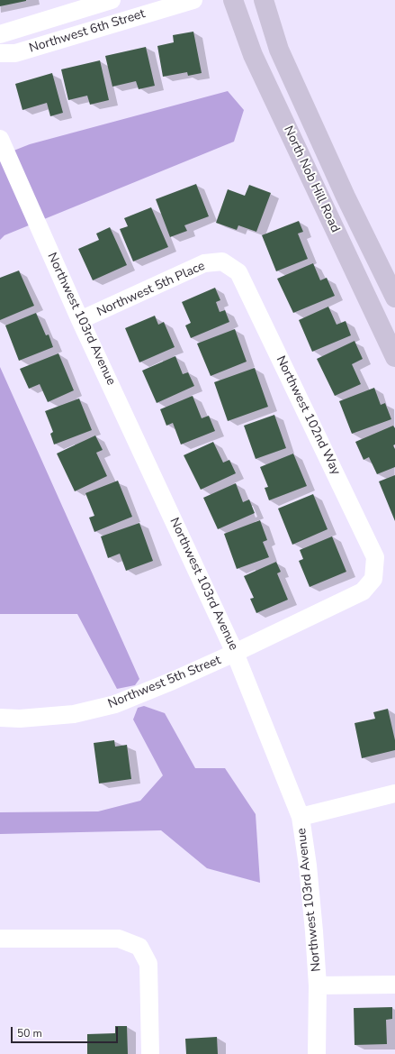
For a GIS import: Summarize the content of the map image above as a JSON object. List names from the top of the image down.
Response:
{
  "streets": {
    "main road": ["North Nob Hill Road"],
    "street": [
      "Northwest 6th Street",
      "Northwest 5th Place",
      "Northwest 103rd Avenue",
      "Northwest 102nd Way",
      "Northwest 5th Street"
    ]
  },
  "crossings": [
    ["Northwest 5th Place", "Northwest 103rd Avenue"],
    ["Northwest 5th Place", "Northwest 102nd Way"],
    ["Northwest 103rd Avenue", "Northwest 5th Street"],
    ["Northwest 102nd Way", "Northwest 5th Street"]
  ],
  "scale_bar": "50 m"
}
